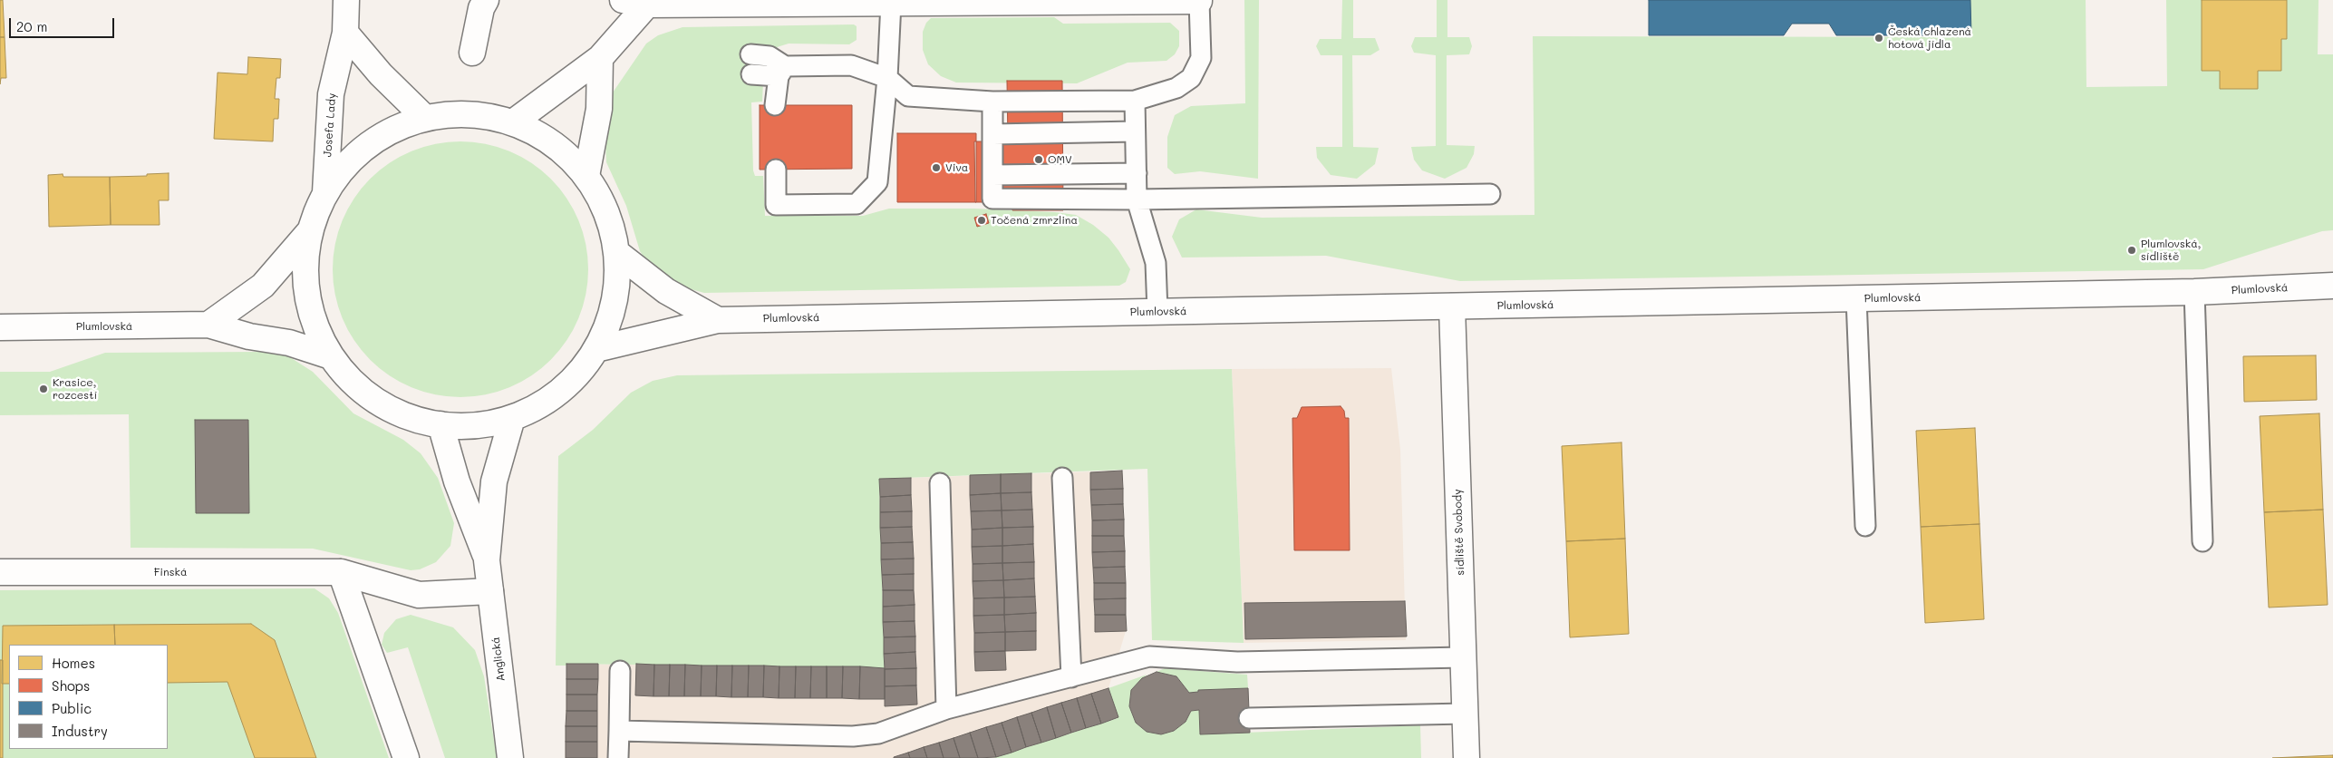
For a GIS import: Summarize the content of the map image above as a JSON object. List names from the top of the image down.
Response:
{
  "streets": {
    "main road": [
      "Josefa Lady",
      "Plumlovská",
      "sídliště Svobody",
      "Finská",
      "Anglická"
    ]
  },
  "crossings": [
    ["Plumlovská", "sídliště Svobody"],
    ["Finská", "Anglická"]
  ],
  "places": [
    "Česká chlazená hotová jídla",
    "OMV",
    "Viva",
    "Točená zmrzlina",
    "Plumlovská, sídliště",
    "Krasice, rozcestí"
  ],
  "legend": [
    "Homes",
    "Shops",
    "Public",
    "Industry"
  ],
  "scale_bar": "20 m"
}
